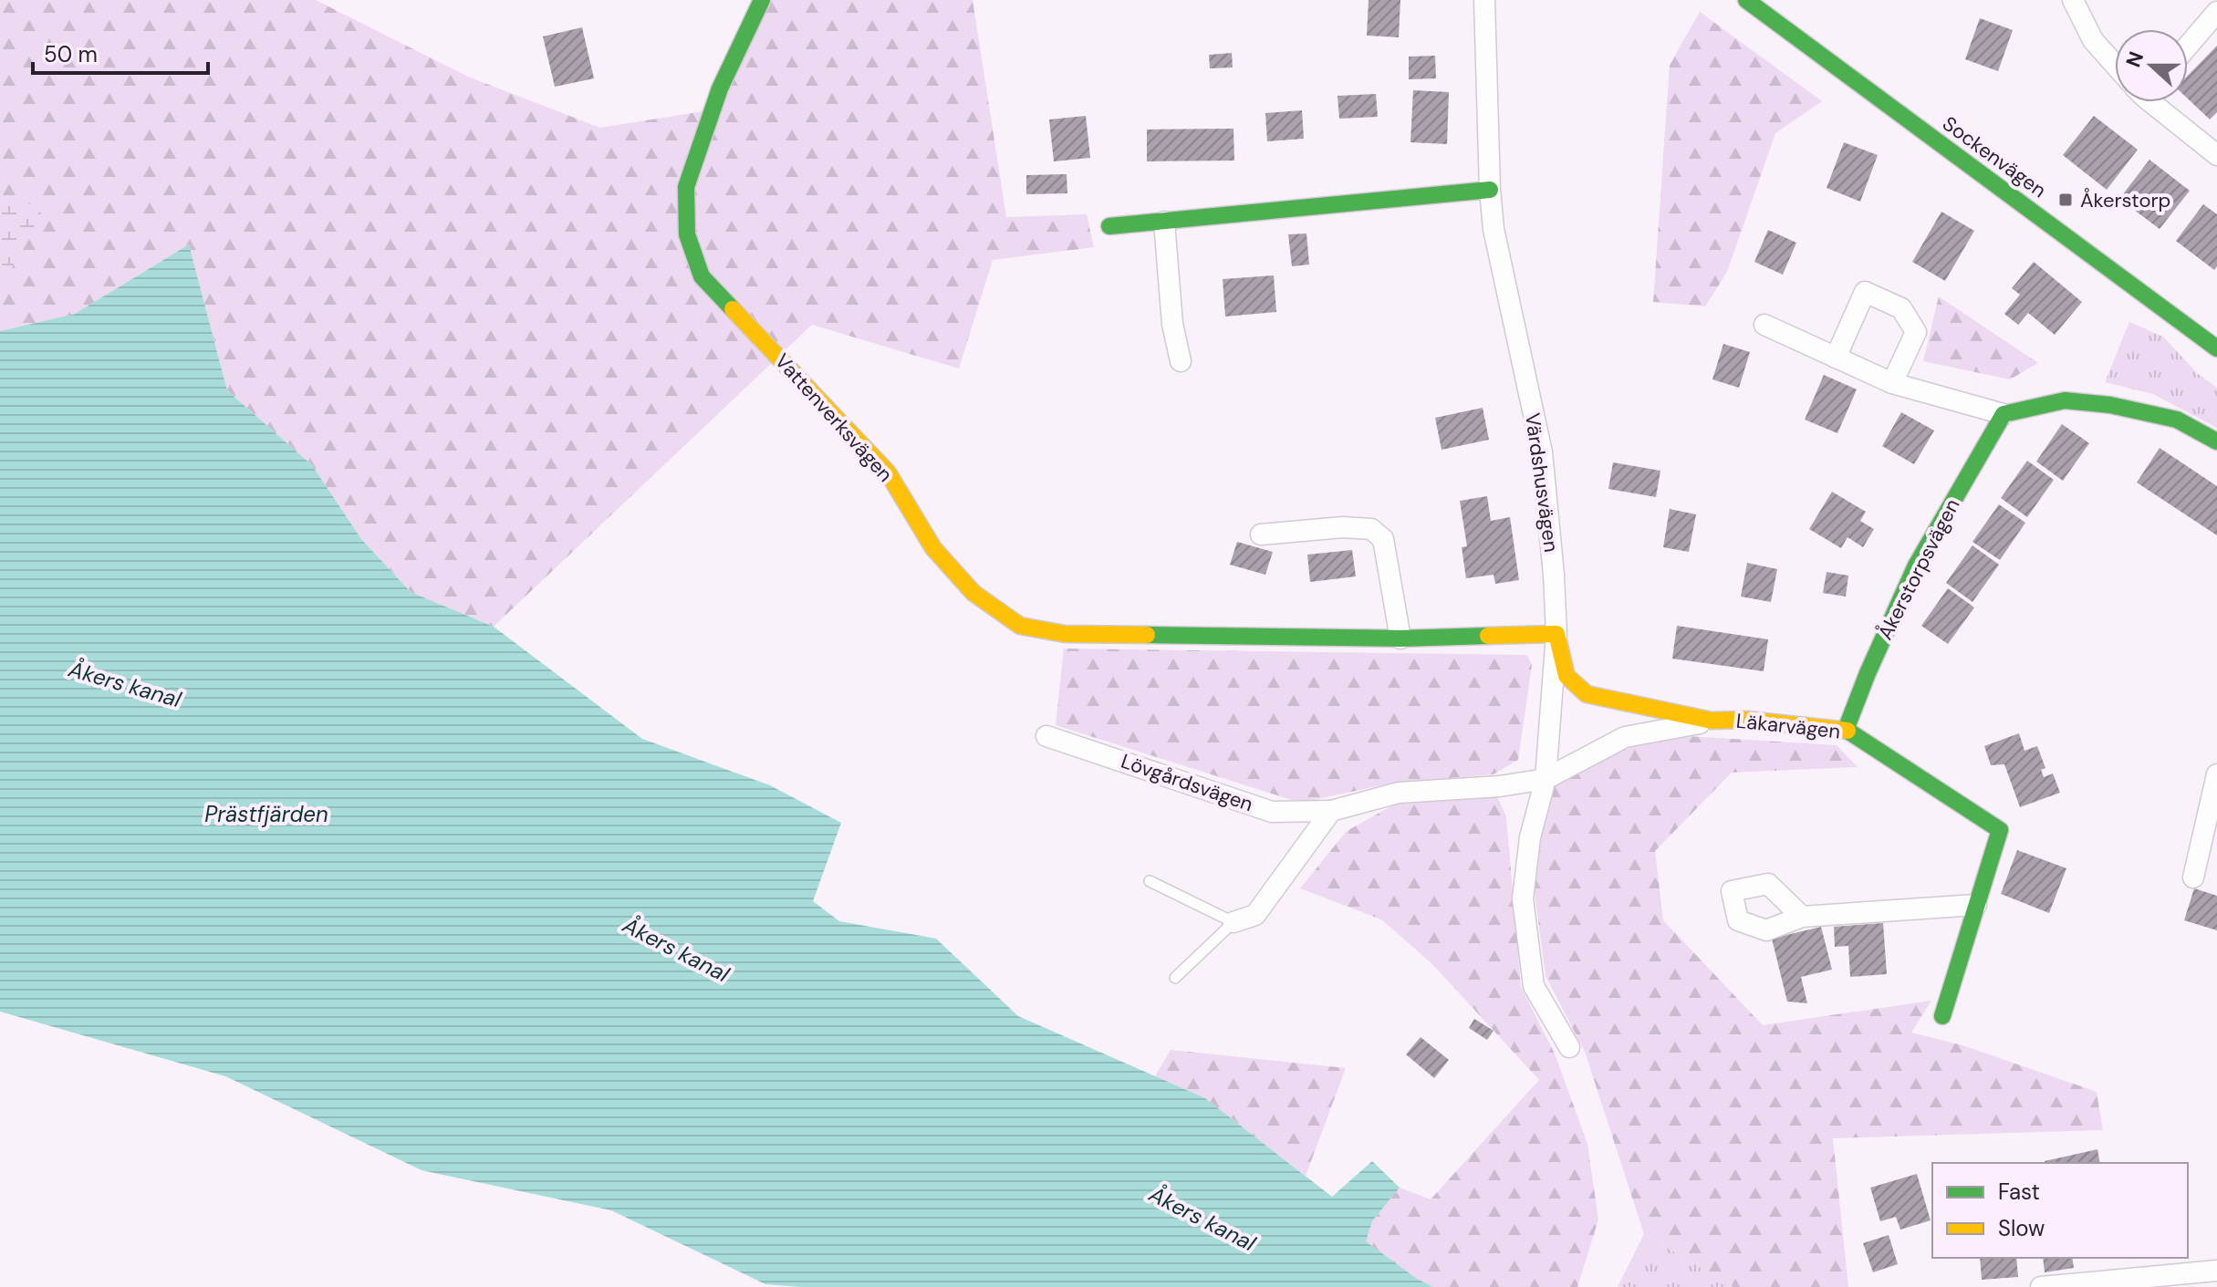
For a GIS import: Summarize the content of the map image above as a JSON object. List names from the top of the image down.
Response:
{
  "streets": {
    "street": [
      "Sockenvägen",
      "Vattenverksvägen",
      "Värdshusvägen",
      "Åkerstorpsvägen",
      "Läkarvägen",
      "Lövgårdsvägen"
    ]
  },
  "crossings": [
    ["Vattenverksvägen", "Värdshusvägen"],
    ["Vattenverksvägen", "Läkarvägen"],
    ["Värdshusvägen", "Läkarvägen"],
    ["Värdshusvägen", "Lövgårdsvägen"],
    ["Åkerstorpsvägen", "Läkarvägen"]
  ],
  "water": ["Åkers kanal", "Prästfjärden"],
  "places": {
    "transit": ["Åkerstorp"]
  },
  "legend": ["Fast", "Slow"],
  "scale_bar": "50 m",
  "north": "left"
}
